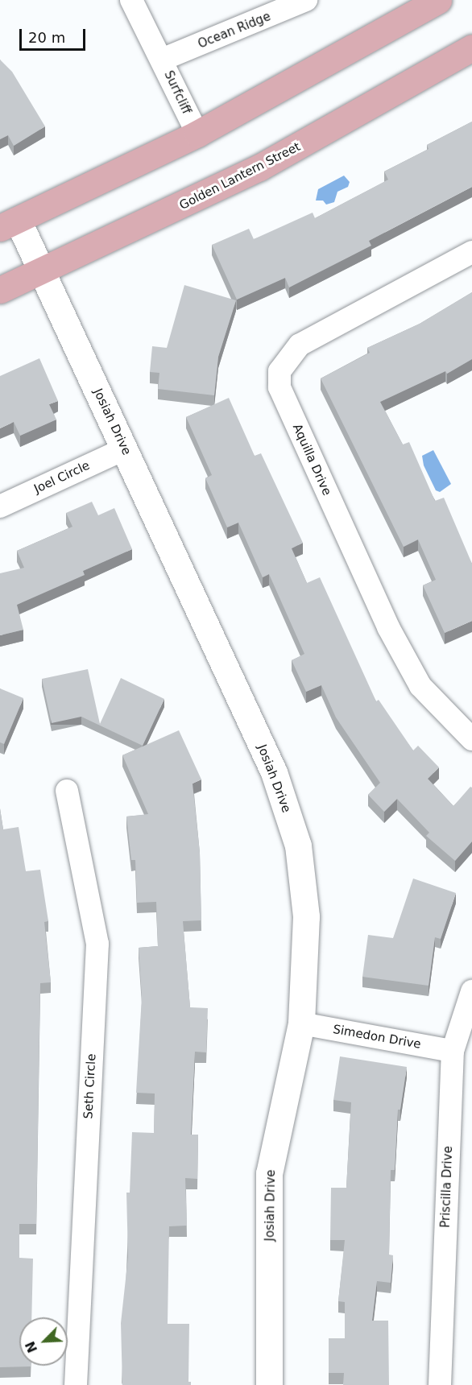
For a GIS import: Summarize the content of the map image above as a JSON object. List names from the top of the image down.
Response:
{
  "streets": {
    "main road": ["Golden Lantern Street"],
    "street": [
      "Ocean Ridge",
      "Surfcliff",
      "Josiah Drive",
      "Aquilla Drive",
      "Joel Circle",
      "Simedon Drive",
      "Seth Circle",
      "Priscilla Drive"
    ]
  },
  "crossings": [
    ["Ocean Ridge", "Surfcliff"],
    ["Golden Lantern Street", "Josiah Drive"],
    ["Josiah Drive", "Joel Circle"],
    ["Josiah Drive", "Simedon Drive"],
    ["Simedon Drive", "Priscilla Drive"]
  ],
  "scale_bar": "20 m",
  "north": "bottom left"
}
